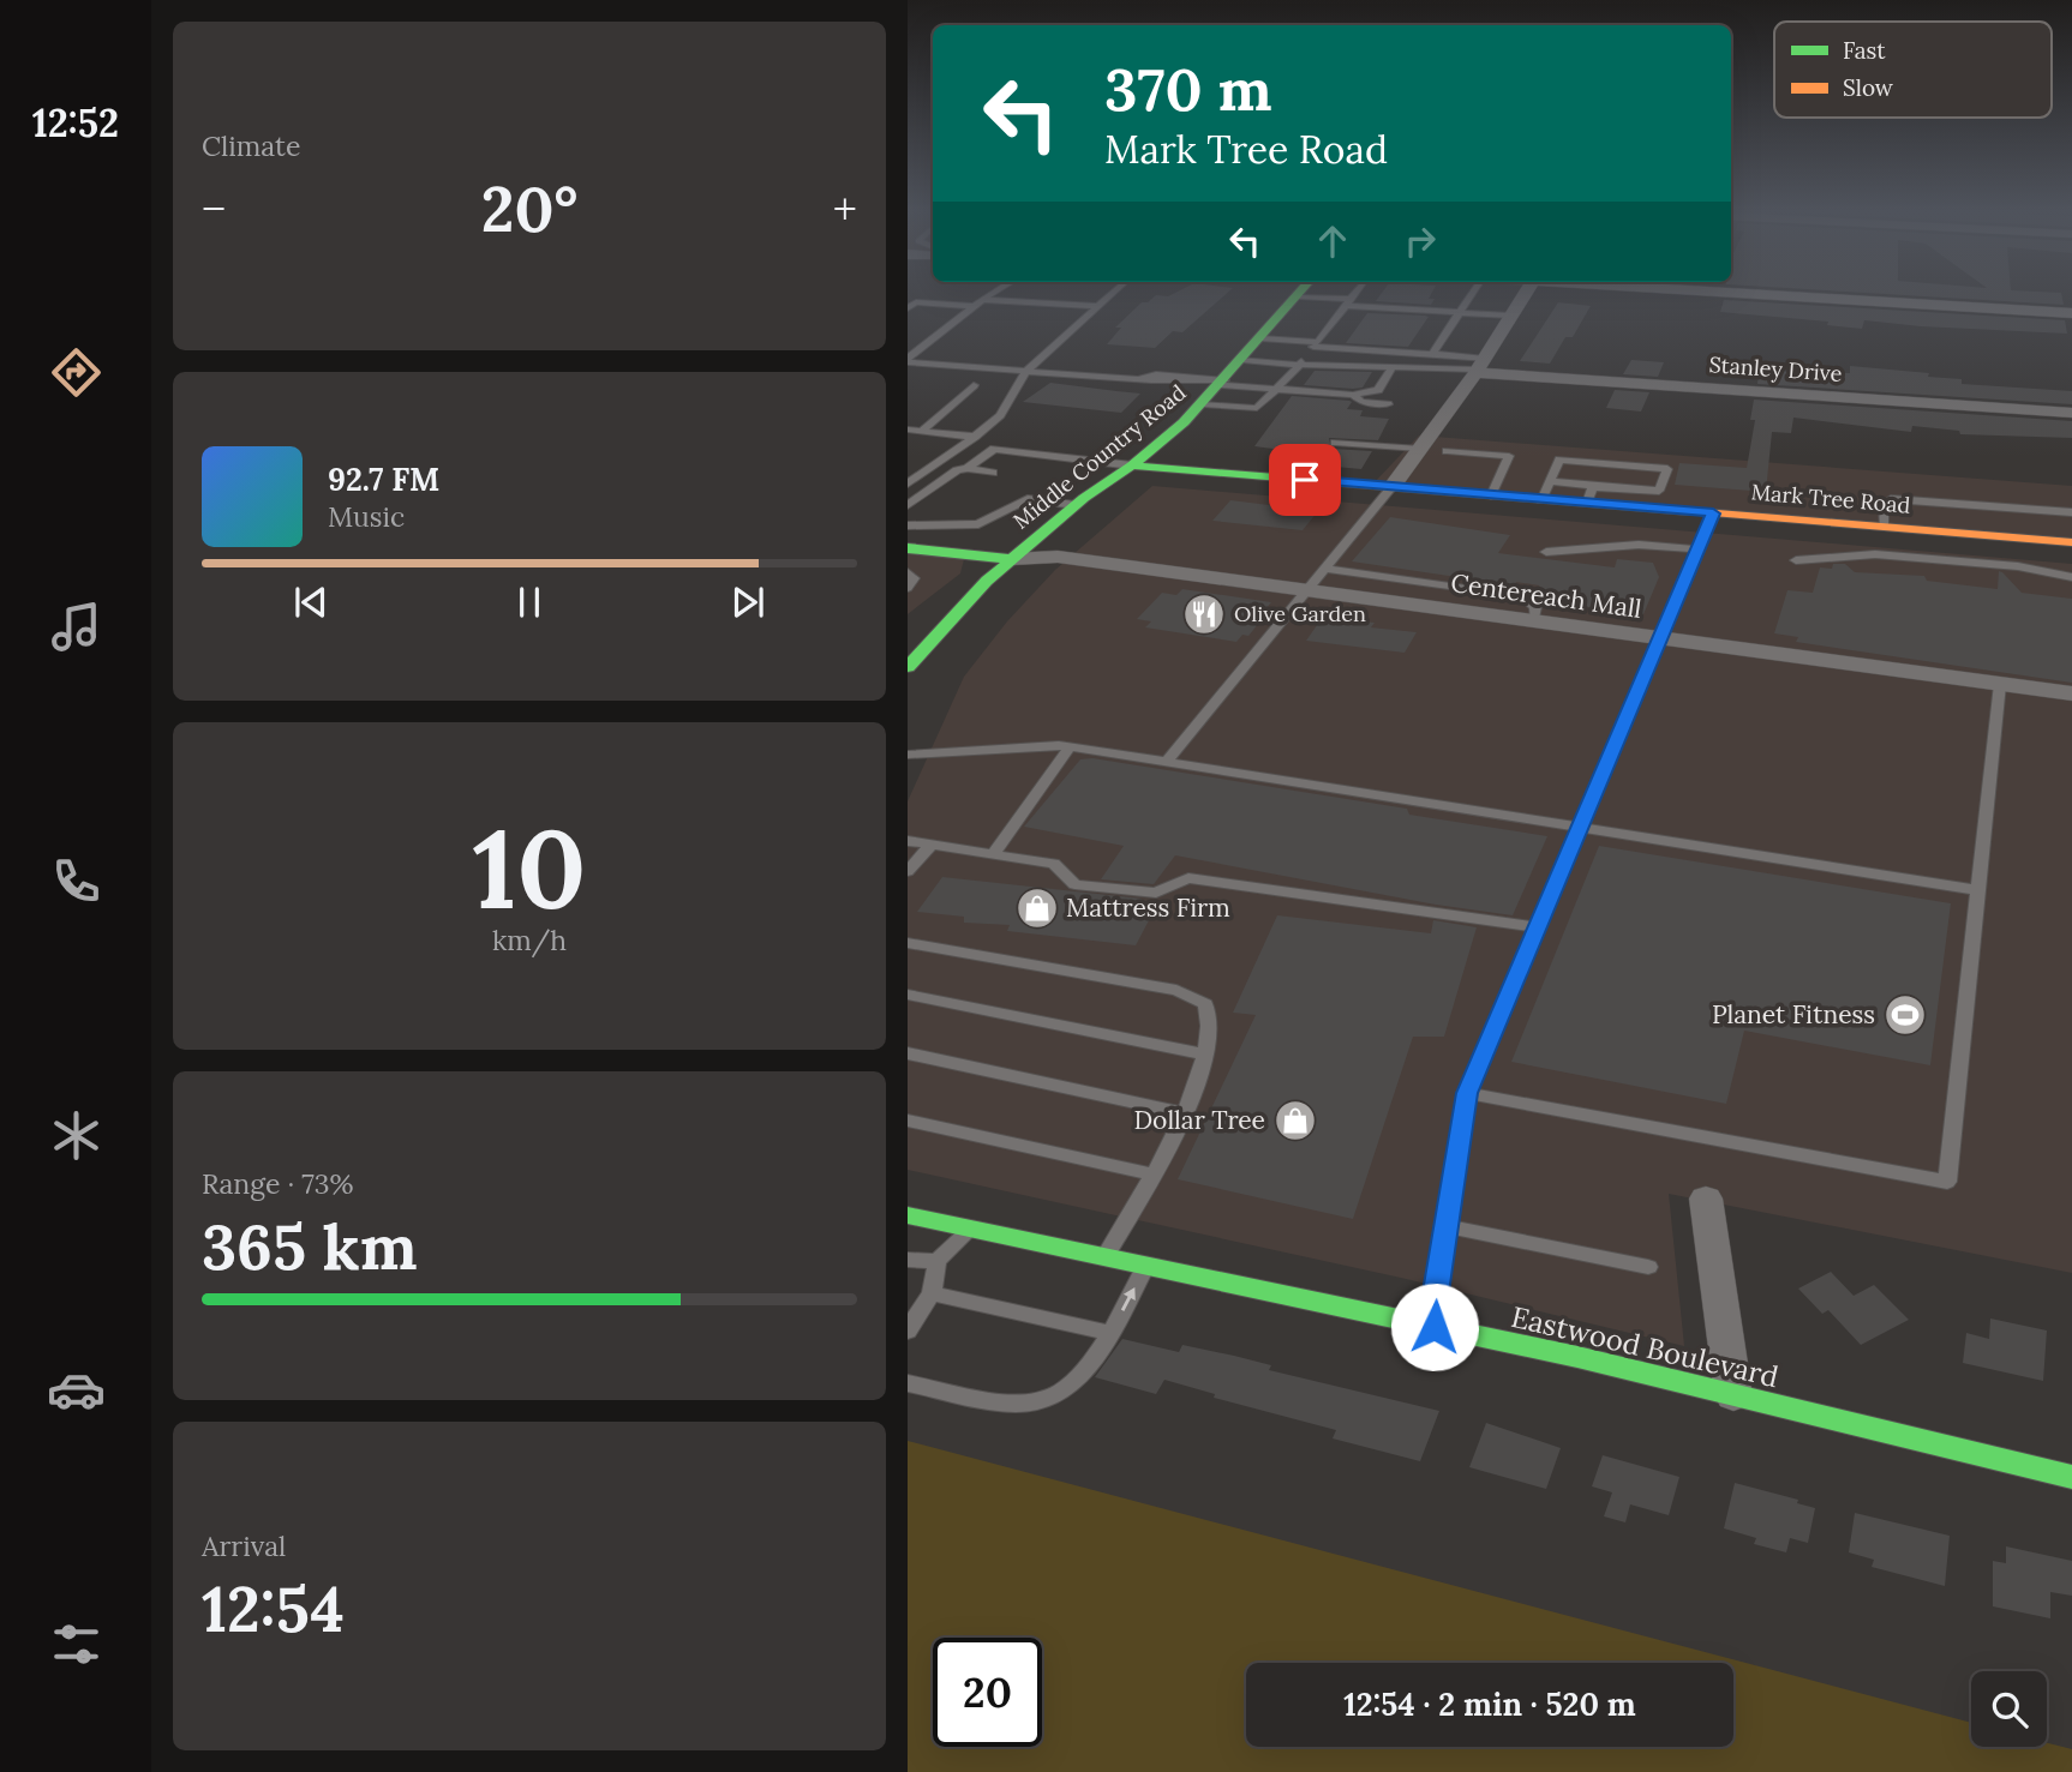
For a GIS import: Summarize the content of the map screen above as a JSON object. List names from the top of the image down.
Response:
{
  "streets": {
    "street": [
      "Stanley Drive",
      "Middle Country Road",
      "Mark Tree Road",
      "Centereach Mall",
      "Eastwood Boulevard"
    ]
  },
  "crossings": [
    ["Middle Country Road", "Mark Tree Road"],
    ["Middle Country Road", "Centereach Mall"]
  ],
  "places": {
    "restaurant": ["Olive Garden"],
    "shop": ["Mattress Firm", "Dollar Tree"],
    "sports": ["Planet Fitness"]
  },
  "legend": ["Fast", "Slow"],
  "page": {
    "tabs": "12:52",
    "tile": [
      "Climate",
      ["10", "km/h"],
      ["Range · 73%", "365 km"],
      ["Arrival", "12:54"]
    ],
    "turn": ["370 m", "Mark Tree Road"],
    "heat": ["−", "20°", "+"],
    "song": ["92.7 FM", "Music"],
    "limit": "20",
    "trip": "12:54 · 2 min · 520 m"
  }
}
